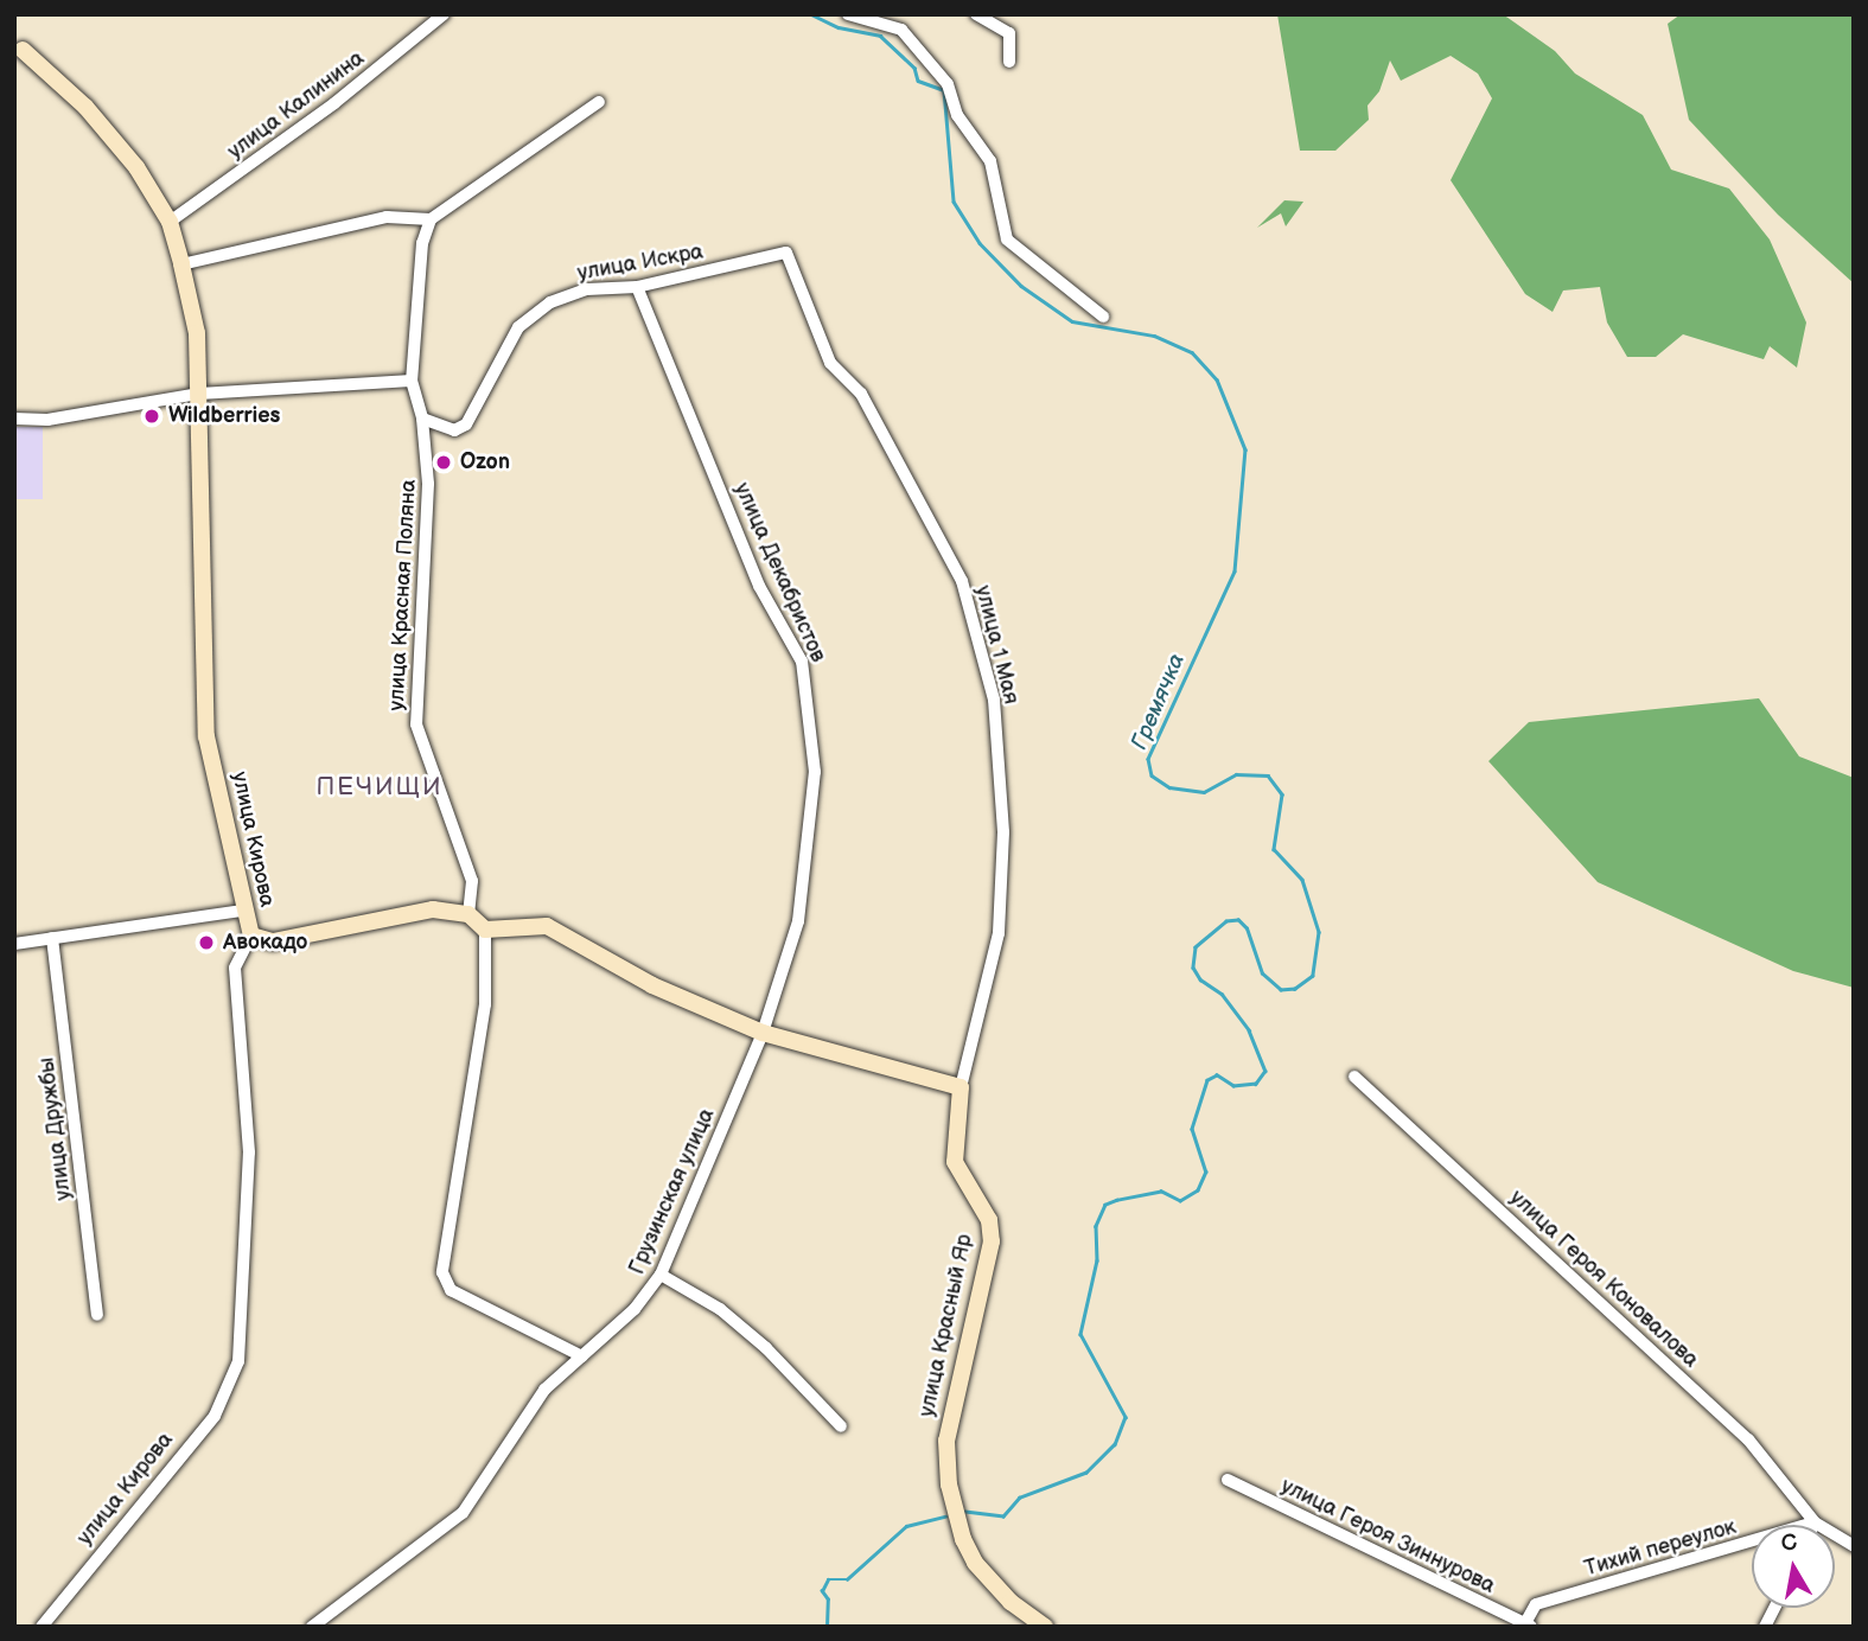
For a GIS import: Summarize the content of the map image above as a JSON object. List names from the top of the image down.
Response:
{
  "streets": {
    "street": [
      "улица Калинина",
      "улица Искра",
      "улица Декабристов",
      "улица Красная Поляна",
      "улица 1 Мая",
      "улица Кирова",
      "улица Дружбы",
      "Грузинская улица",
      "улица Героя Коновалова",
      "улица Красный Яр",
      "улица Героя Зиннурова",
      "Тихий переулок"
    ]
  },
  "crossings": [
    ["улица Калинина", "улица Кирова"],
    ["улица Искра", "улица Декабристов"],
    ["улица Искра", "улица Красная Поляна"],
    ["улица Искра", "улица 1 Мая"],
    ["улица Декабристов", "Грузинская улица"],
    ["улица 1 Мая", "улица Красный Яр"],
    ["улица Героя Коновалова", "Тихий переулок"],
    ["улица Героя Зиннурова", "Тихий переулок"]
  ],
  "districts": ["ПЕЧИЩИ"],
  "water": ["Гремячка"],
  "places": ["Wildberries", "Ozon", "Авокадо"],
  "north": "top"
}
